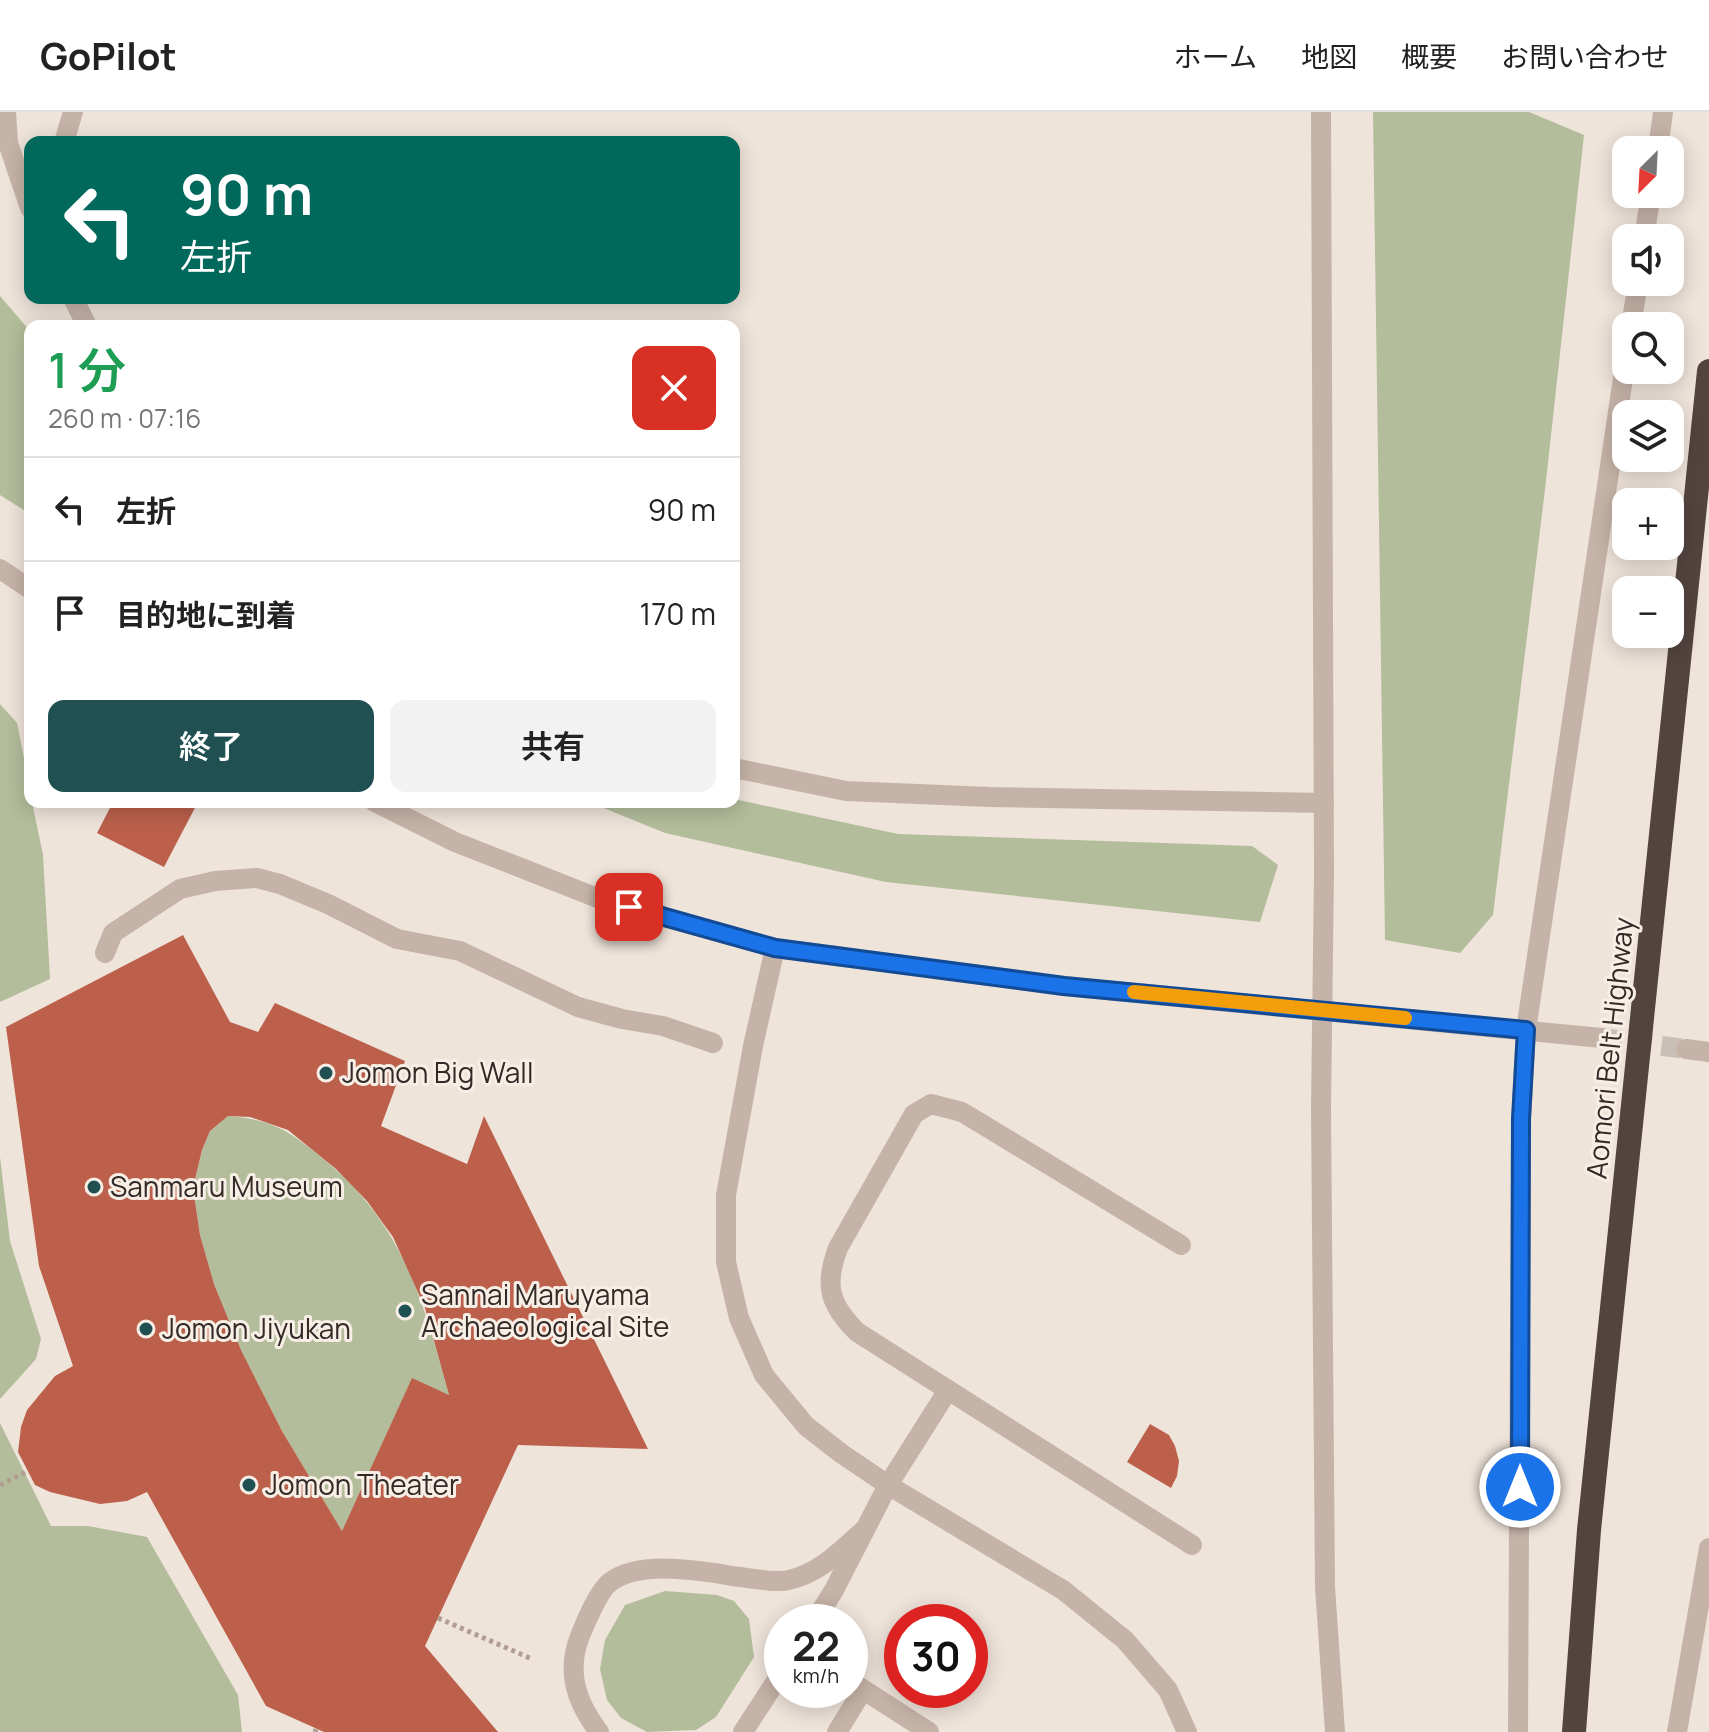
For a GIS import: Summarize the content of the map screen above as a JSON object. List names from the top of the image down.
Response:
{
  "streets": {
    "highway": ["Aomori Belt Highway"]
  },
  "places": [
    "Jomon Big Wall",
    "Sanmaru Museum",
    "Sannai Maruyama Archaeological Site",
    "Jomon Jiyukan",
    "Jomon Theater"
  ],
  "north": "bottom left",
  "page": {
    "header": "GoPilot",
    "nav": [
      "ホーム",
      "地図",
      "概要",
      "お問い合わせ"
    ],
    "map_buttons": ["+", "−"],
    "turn": ["90 m", "左折"],
    "heading": ["1 分", "260 m · 07:16"],
    "list": [
      {
        "name": "左折",
        "value": "90 m"
      },
      {
        "name": "目的地に到着",
        "value": "170 m"
      }
    ],
    "buttons": ["終了", "共有"],
    "speed": "22 km/h",
    "limit": "30"
  }
}
